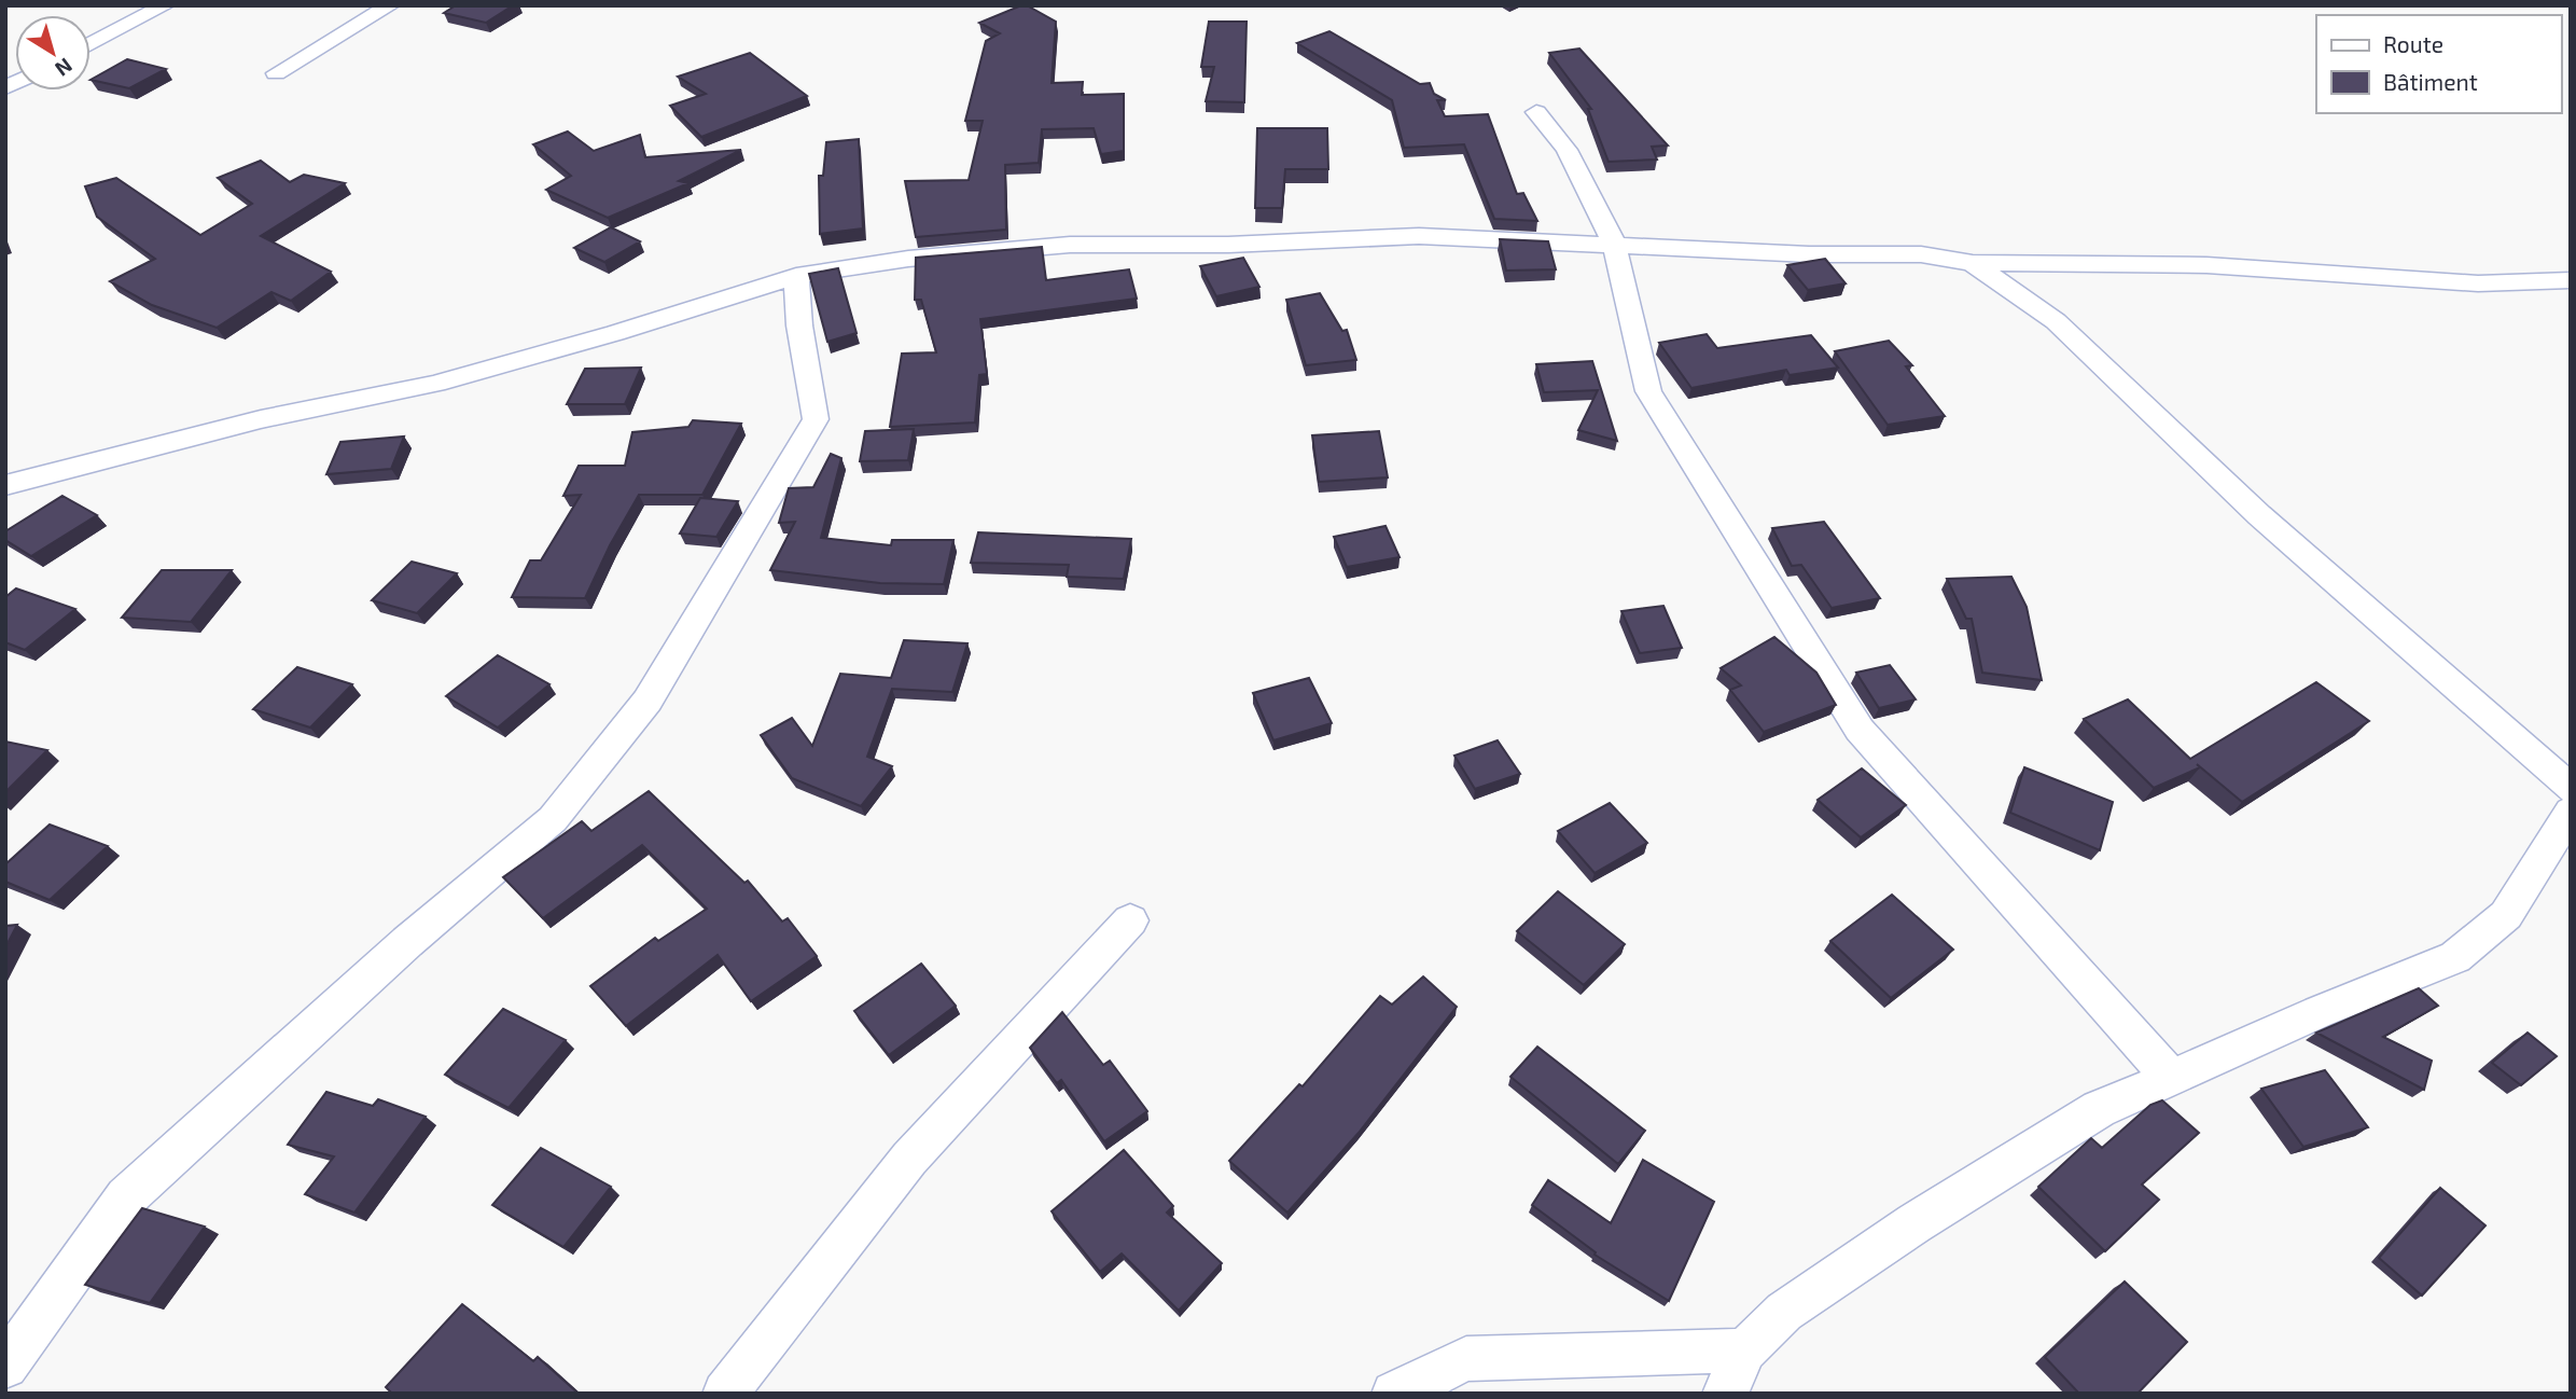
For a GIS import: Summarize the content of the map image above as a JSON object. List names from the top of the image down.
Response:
{
  "legend": ["Route", "Bâtiment"],
  "north": "bottom right"
}
